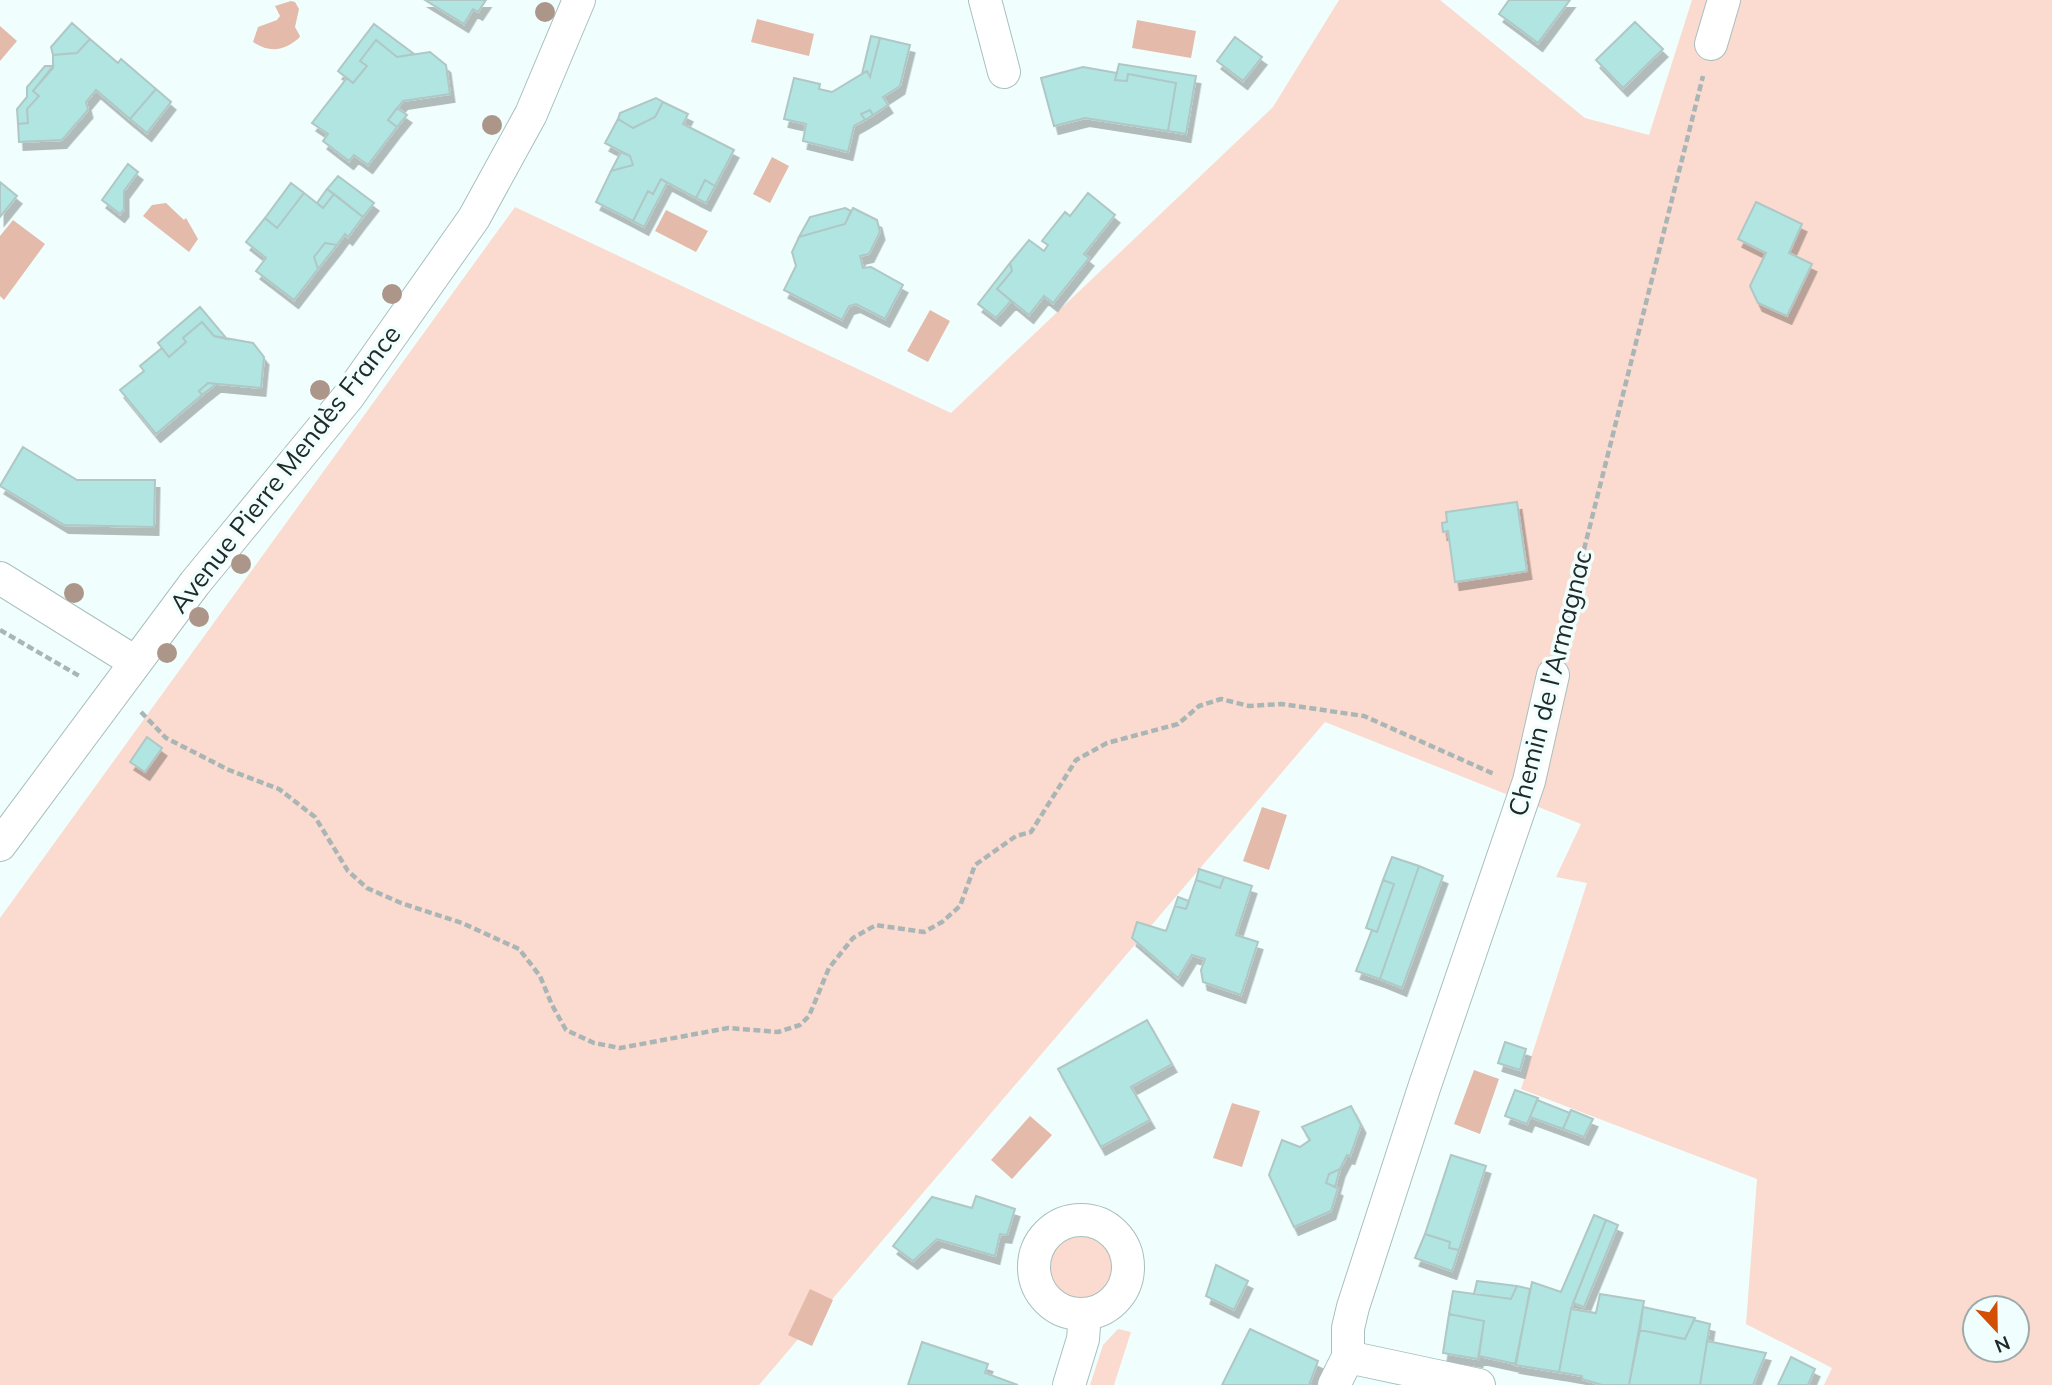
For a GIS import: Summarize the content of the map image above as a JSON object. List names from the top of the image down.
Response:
{
  "streets": {
    "street": ["Avenue Pierre Mendès France", "Chemin de l'Armagnac"]
  },
  "north": "bottom"
}
